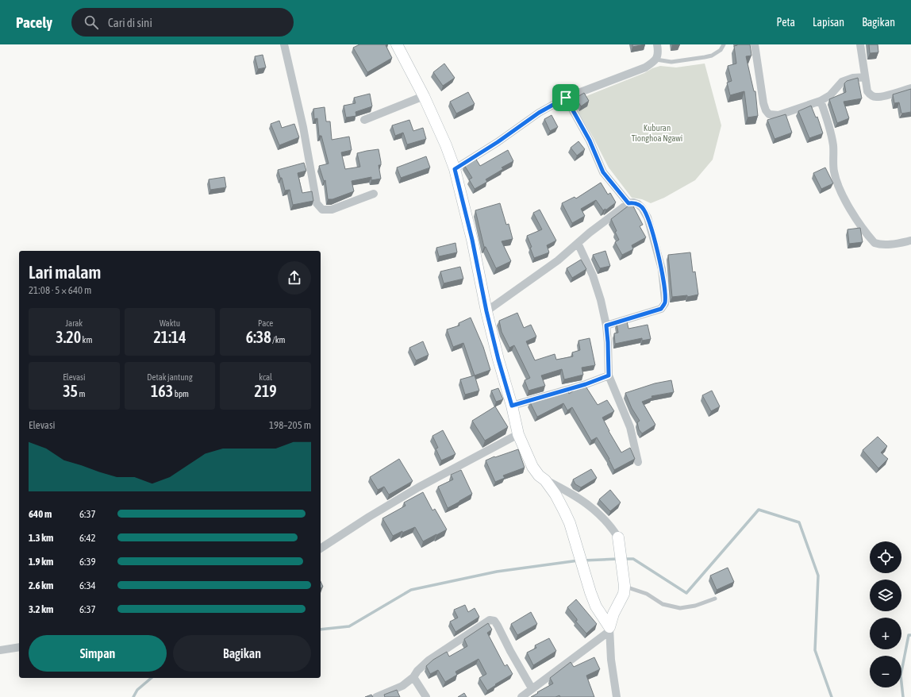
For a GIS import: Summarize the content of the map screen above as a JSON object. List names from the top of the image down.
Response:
{
  "parks": ["Kuburan Tionghoa Ngawi"],
  "page": {
    "header": "Pacely",
    "search": "Cari di sini",
    "nav": ["Peta", "Lapisan", "Bagikan"],
    "heading": ["Lari malam", "21:08 · 5 × 640 m"],
    "stats": [
      ["Jarak", "3.20 km"],
      ["Waktu", "21:14"],
      ["Pace", "6:38 /km"],
      ["Elevasi", "35 m"],
      ["Detak jantung", "163 bpm"],
      ["kcal", "219"]
    ],
    "chart": ["Elevasi", "198–205 m"],
    "list": [
      {
        "name": "640 m",
        "note": "6:37"
      },
      {
        "name": "1.3 km",
        "note": "6:42"
      },
      {
        "name": "1.9 km",
        "note": "6:39"
      },
      {
        "name": "2.6 km",
        "note": "6:34"
      },
      {
        "name": "3.2 km",
        "note": "6:37"
      }
    ],
    "map_buttons": ["+", "−"],
    "buttons": ["Simpan", "Bagikan"]
  }
}
